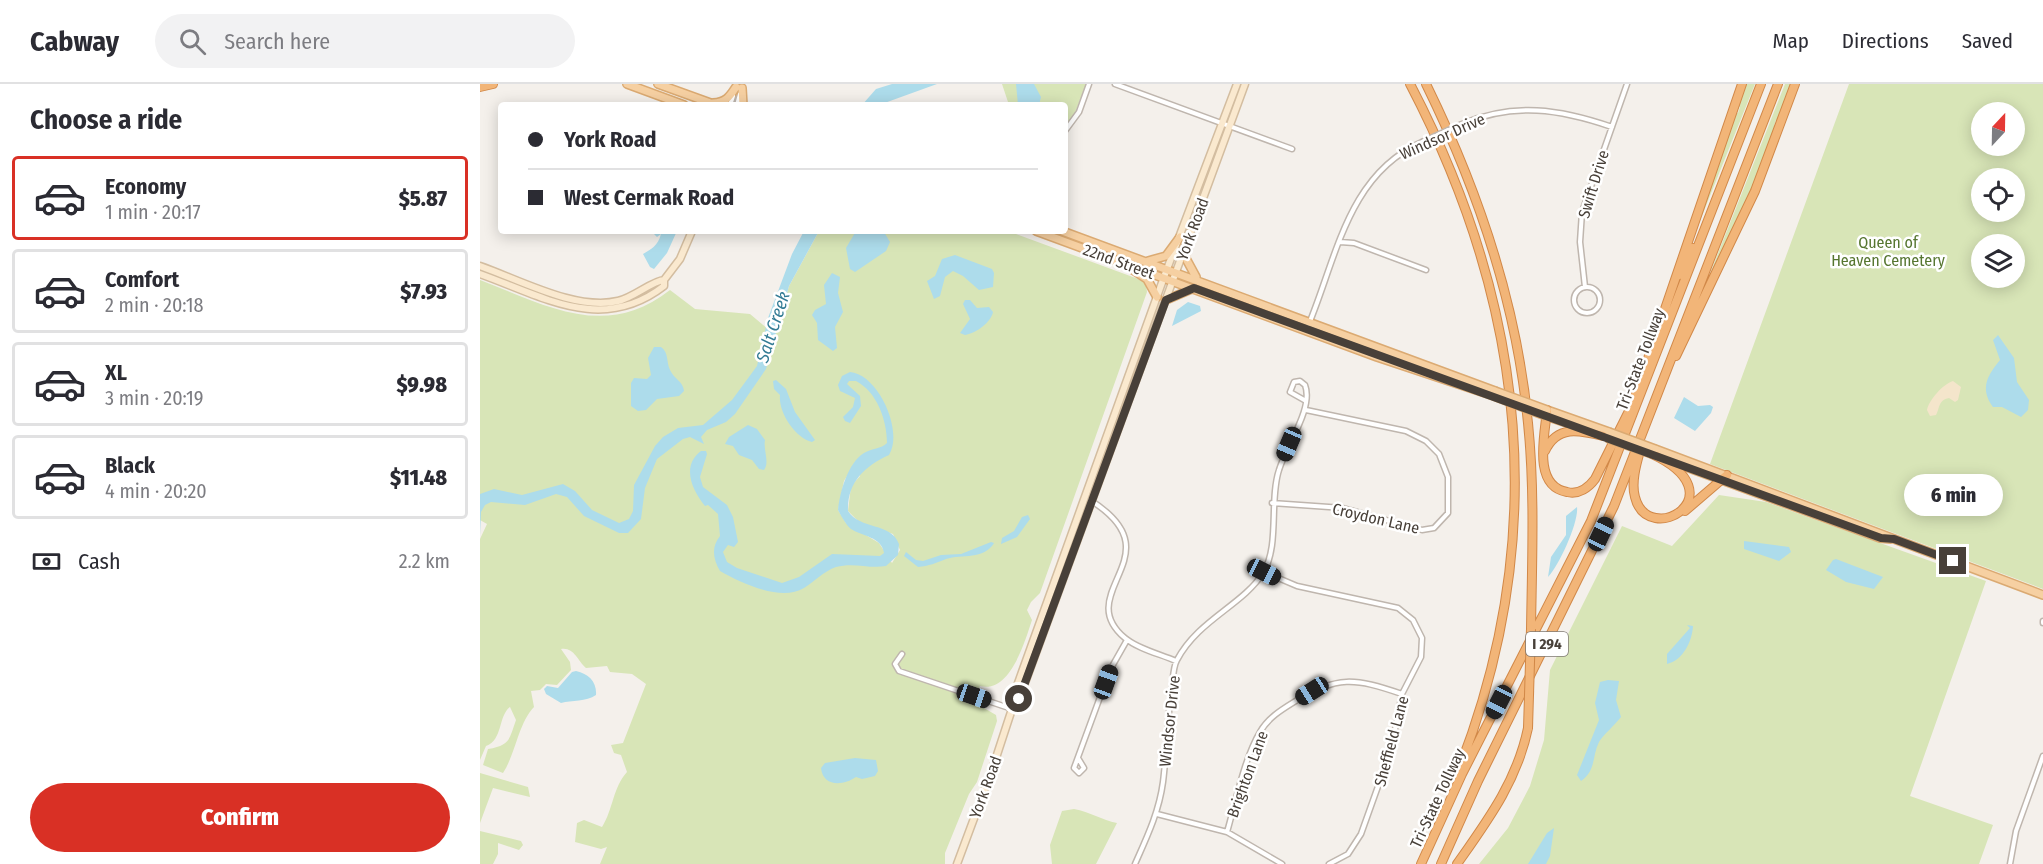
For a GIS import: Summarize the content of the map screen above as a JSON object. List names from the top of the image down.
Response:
{
  "streets": {
    "highway": ["Tri-State Tollway", "I 294"],
    "main road": ["York Road", "22nd Street"],
    "street": [
      "Windsor Drive",
      "Swift Drive",
      "Croydon Lane",
      "Sheffield Lane",
      "Brighton Lane"
    ]
  },
  "crossings": [
    ["Windsor Drive", "Swift Drive"],
    ["Windsor Drive", "22nd Street"],
    ["Windsor Drive", "Sheffield Lane"],
    ["York Road", "22nd Street"],
    ["Sheffield Lane", "Brighton Lane"]
  ],
  "water": ["Salt Creek"],
  "parks": ["Queen of Heaven Cemetery"],
  "north": "top",
  "page": {
    "header": "Cabway",
    "search": "Search here",
    "nav": ["Map", "Directions", "Saved"],
    "heading": "Choose a ride",
    "banner": ["York Road", "West Cermak Road"],
    "list": [
      {
        "name": "Economy",
        "note": "1 min · 20:17",
        "value": "$5.87"
      },
      {
        "name": "Comfort",
        "note": "2 min · 20:18",
        "value": "$7.93"
      },
      {
        "name": "XL",
        "note": "3 min · 20:19",
        "value": "$9.98"
      },
      {
        "name": "Black",
        "note": "4 min · 20:20",
        "value": "$11.48"
      }
    ],
    "bubble": "6 min",
    "pay": ["Cash", "2.2 km"],
    "buttons": "Confirm"
  }
}
